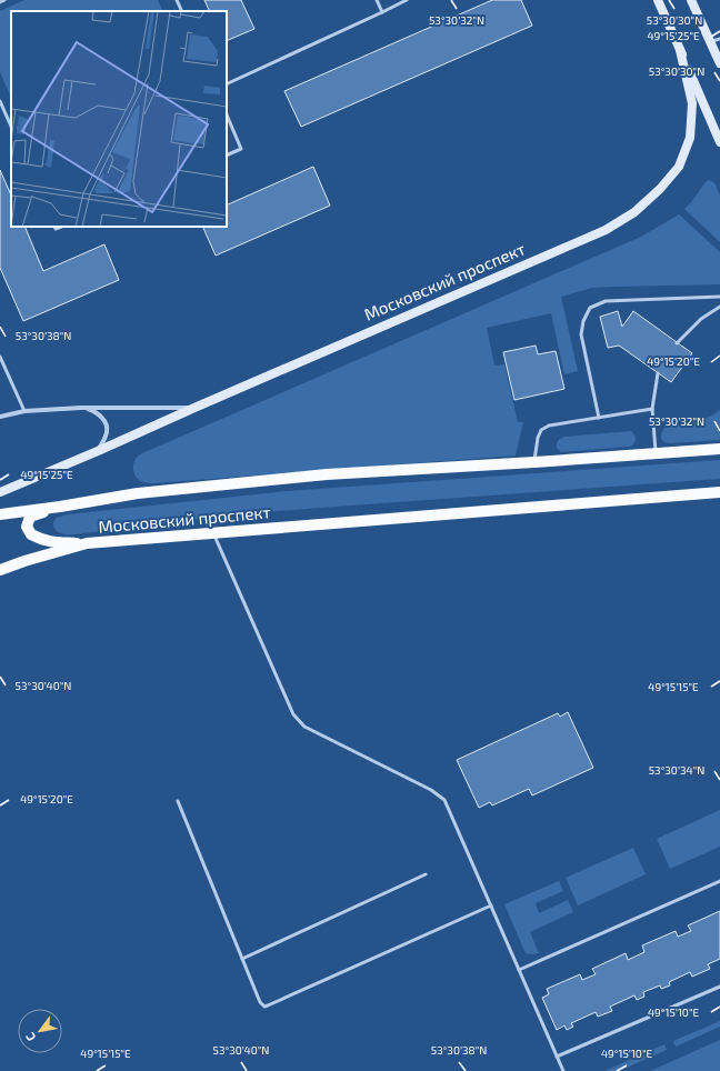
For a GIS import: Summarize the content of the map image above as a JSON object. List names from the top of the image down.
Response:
{
  "streets": {
    "main road": ["Московский проспект"]
  },
  "north": "bottom left",
  "coordinates": [
    "53°30'30\"N",
    "53°30'32\"N",
    "49°15'25\"E",
    "53°30'38\"N",
    "49°15'20\"E",
    "53°30'40\"N",
    "49°15'15\"E",
    "53°30'34\"N",
    "49°15'10\"E"
  ]
}
